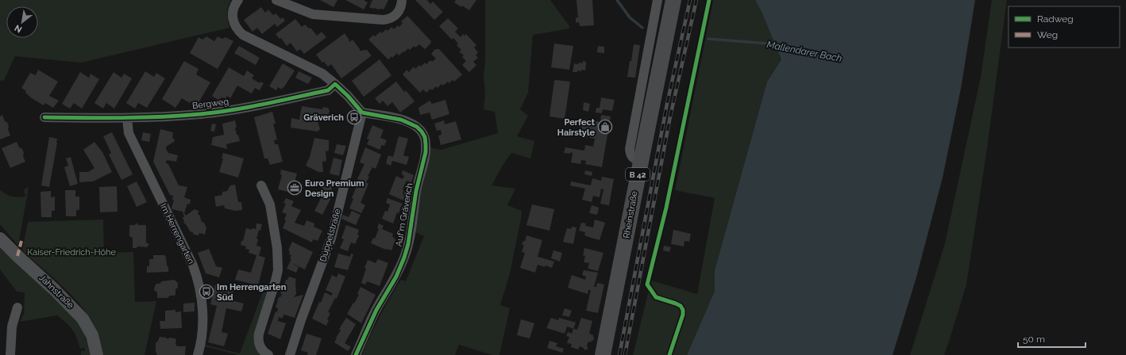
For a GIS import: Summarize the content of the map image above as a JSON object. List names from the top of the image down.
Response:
{
  "streets": {
    "main road": ["B 42", "Rheinstraße"],
    "street": [
      "Bergweg",
      "Auf'm Gräverich",
      "Im Herrengarten",
      "Düppelstraße",
      "Jahnstraße"
    ]
  },
  "crossings": [
    ["Bergweg", "Im Herrengarten"],
    ["Auf'm Gräverich", "Düppelstraße"]
  ],
  "water": ["Mallendarer Bach"],
  "parks": ["Kaiser-Friedrich-Höhe"],
  "places": {
    "bus stop": ["Gräverich", "Im Herrengarten Süd"],
    "shop": ["Perfect Hairstyle"],
    "office": ["Euro Premium Design"]
  },
  "legend": ["Radweg", "Weg"],
  "scale_bar": "50 m",
  "north": "bottom left"
}
